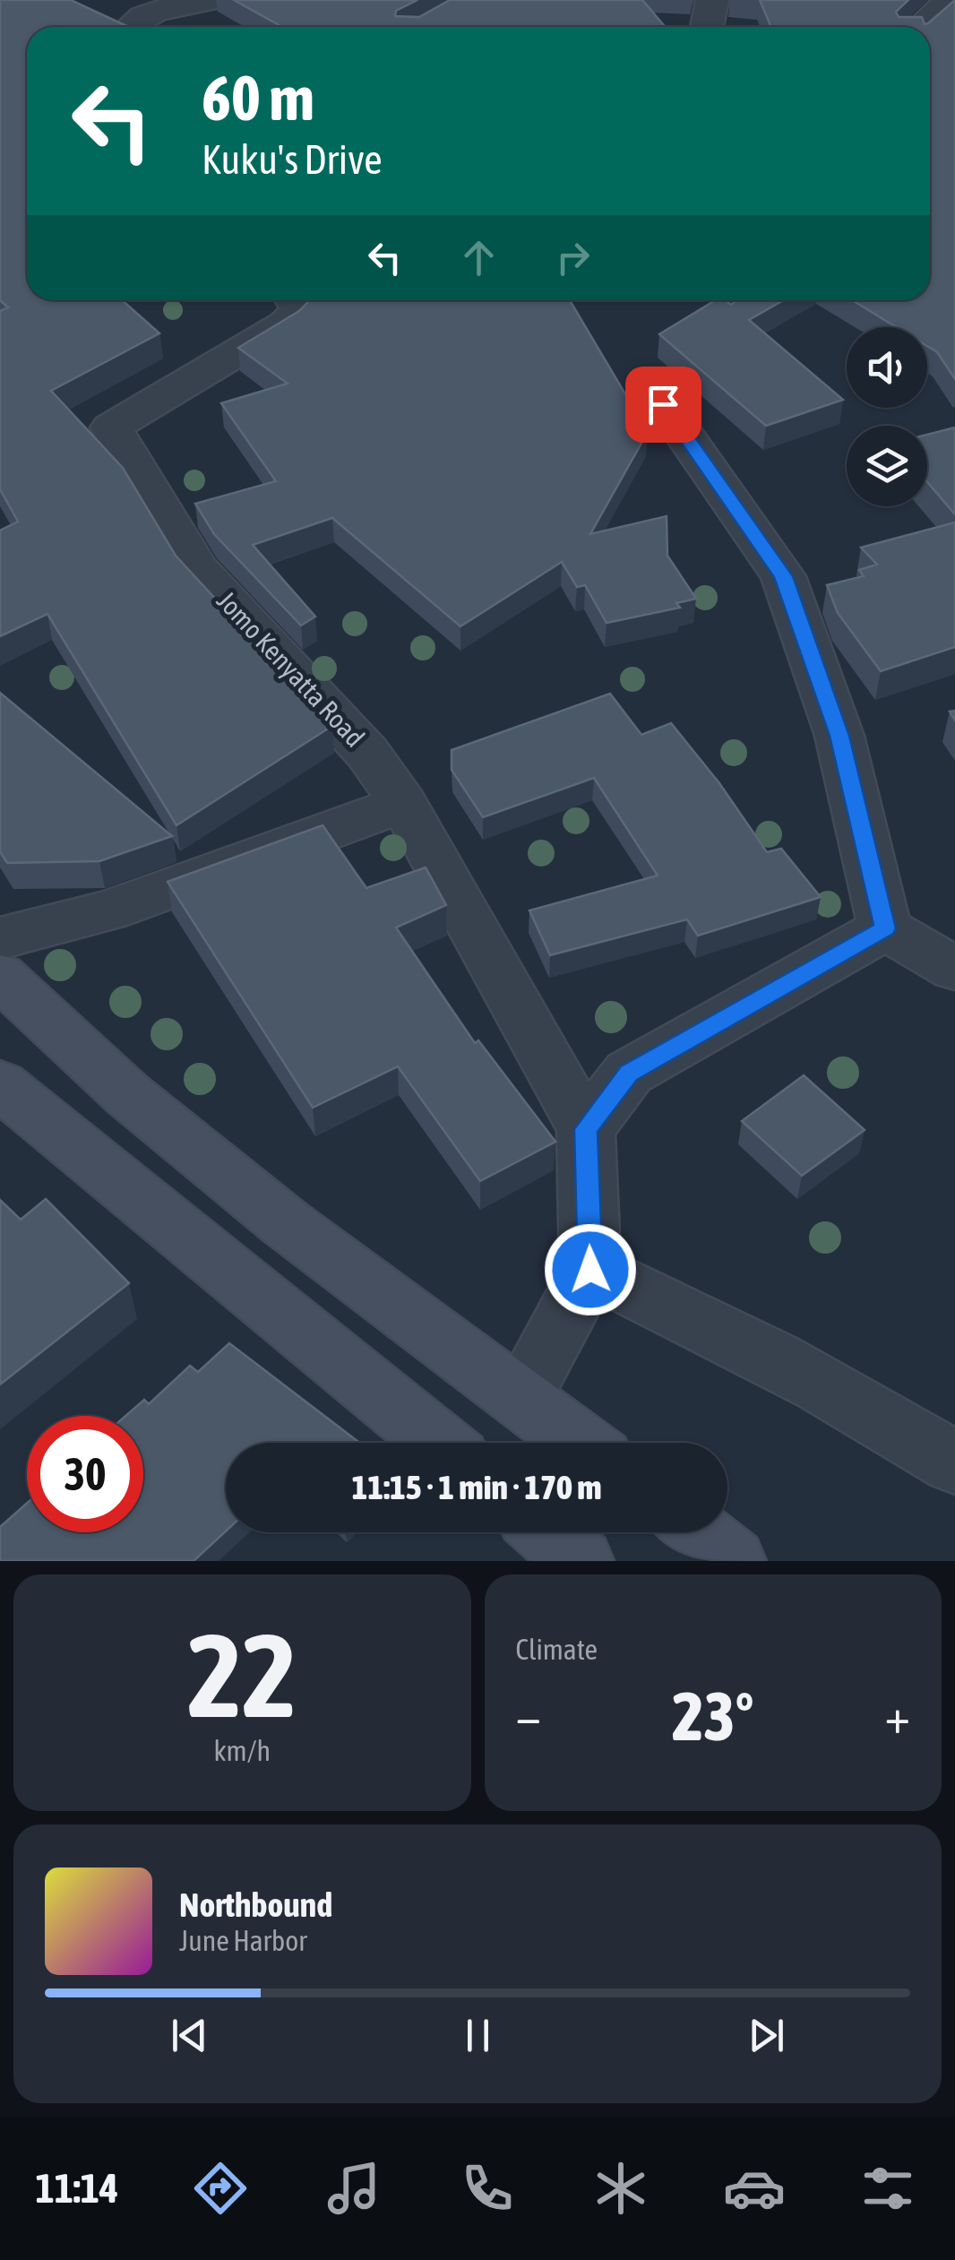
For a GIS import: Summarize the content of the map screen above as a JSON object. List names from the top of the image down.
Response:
{
  "streets": {
    "street": ["Jomo Kenyatta Road"]
  },
  "page": {
    "turn": ["60 m", "Kuku's Drive"],
    "limit": "30",
    "trip": "11:15 · 1 min · 170 m",
    "tile": [
      ["22", "km/h"],
      "Climate"
    ],
    "heat": ["−", "23°", "+"],
    "song": ["Northbound", "June Harbor"],
    "tabs": "11:14"
  }
}
